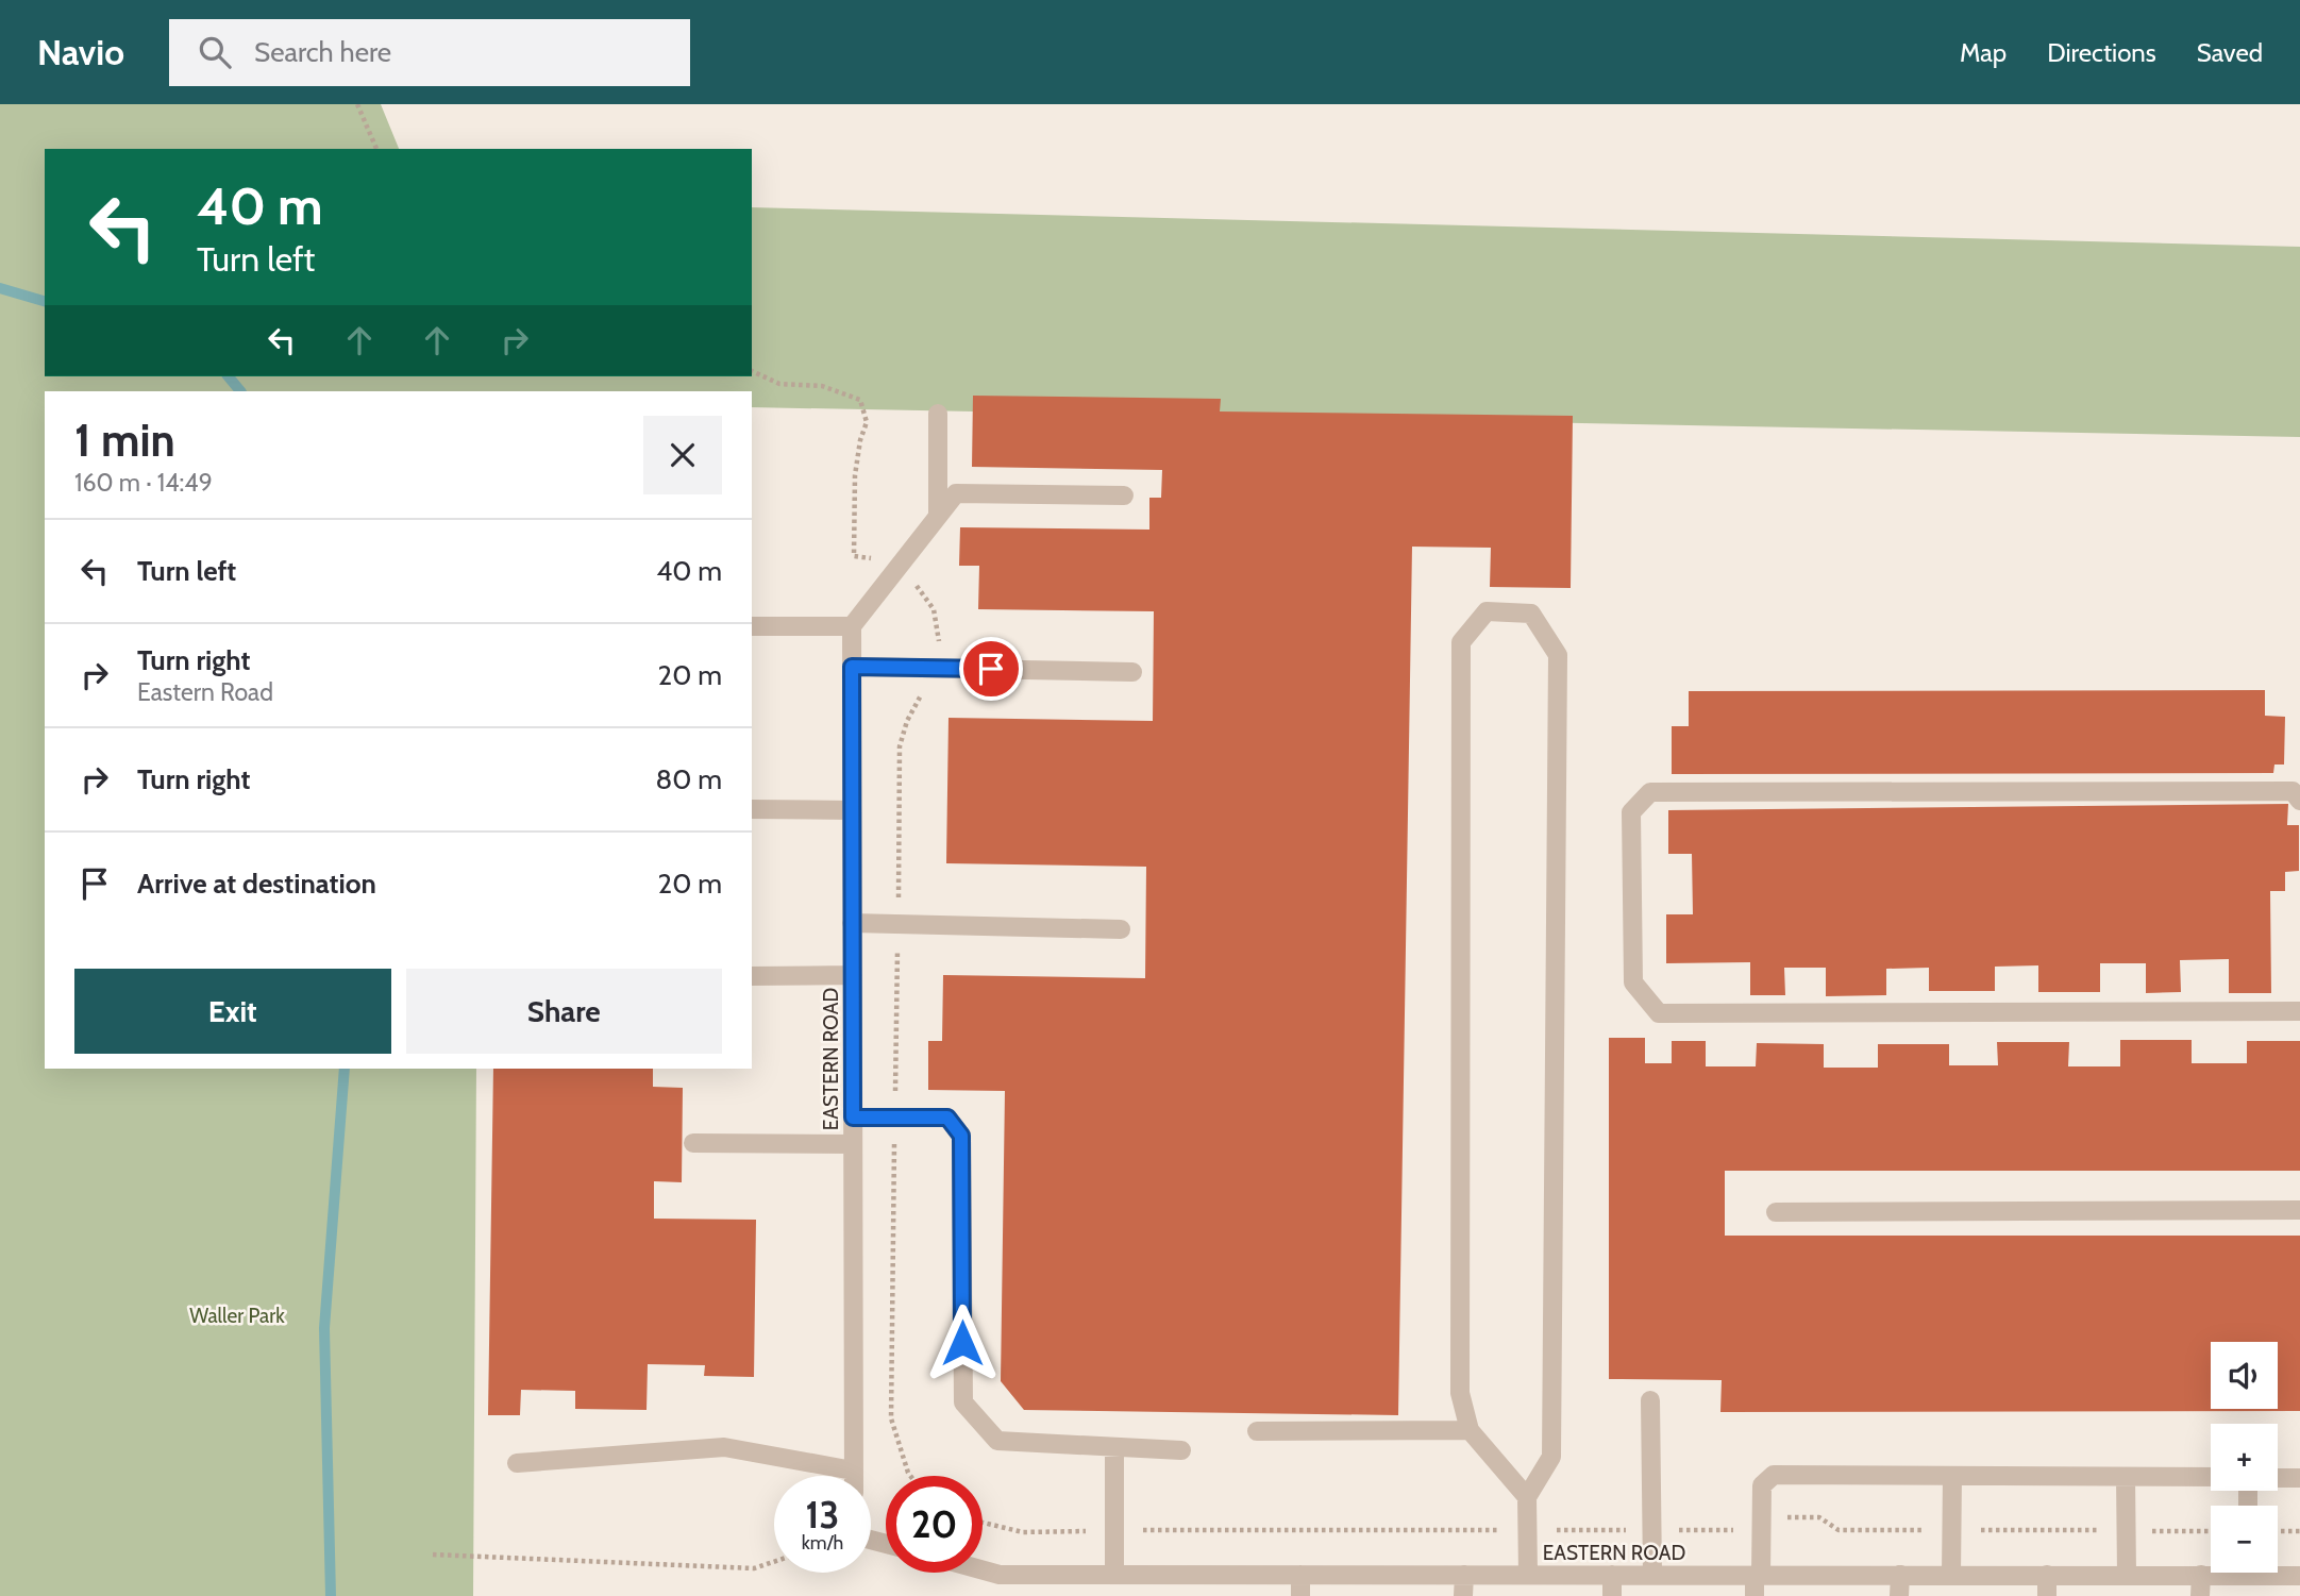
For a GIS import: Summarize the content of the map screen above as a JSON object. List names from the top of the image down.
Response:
{
  "streets": {
    "street": ["EASTERN ROAD"]
  },
  "parks": ["Waller Park"],
  "page": {
    "header": "Navio",
    "search": "Search here",
    "nav": ["Map", "Directions", "Saved"],
    "turn": ["40 m", "Turn left"],
    "heading": ["1 min", "160 m · 14:49"],
    "list": [
      {
        "name": "Turn left",
        "value": "40 m"
      },
      {
        "name": "Turn right",
        "note": "Eastern Road",
        "value": "20 m"
      },
      {
        "name": "Turn right",
        "value": "80 m"
      },
      {
        "name": "Arrive at destination",
        "value": "20 m"
      }
    ],
    "buttons": ["Exit", "Share"],
    "map_buttons": ["+", "−"],
    "speed": "13 km/h",
    "limit": "20"
  }
}
